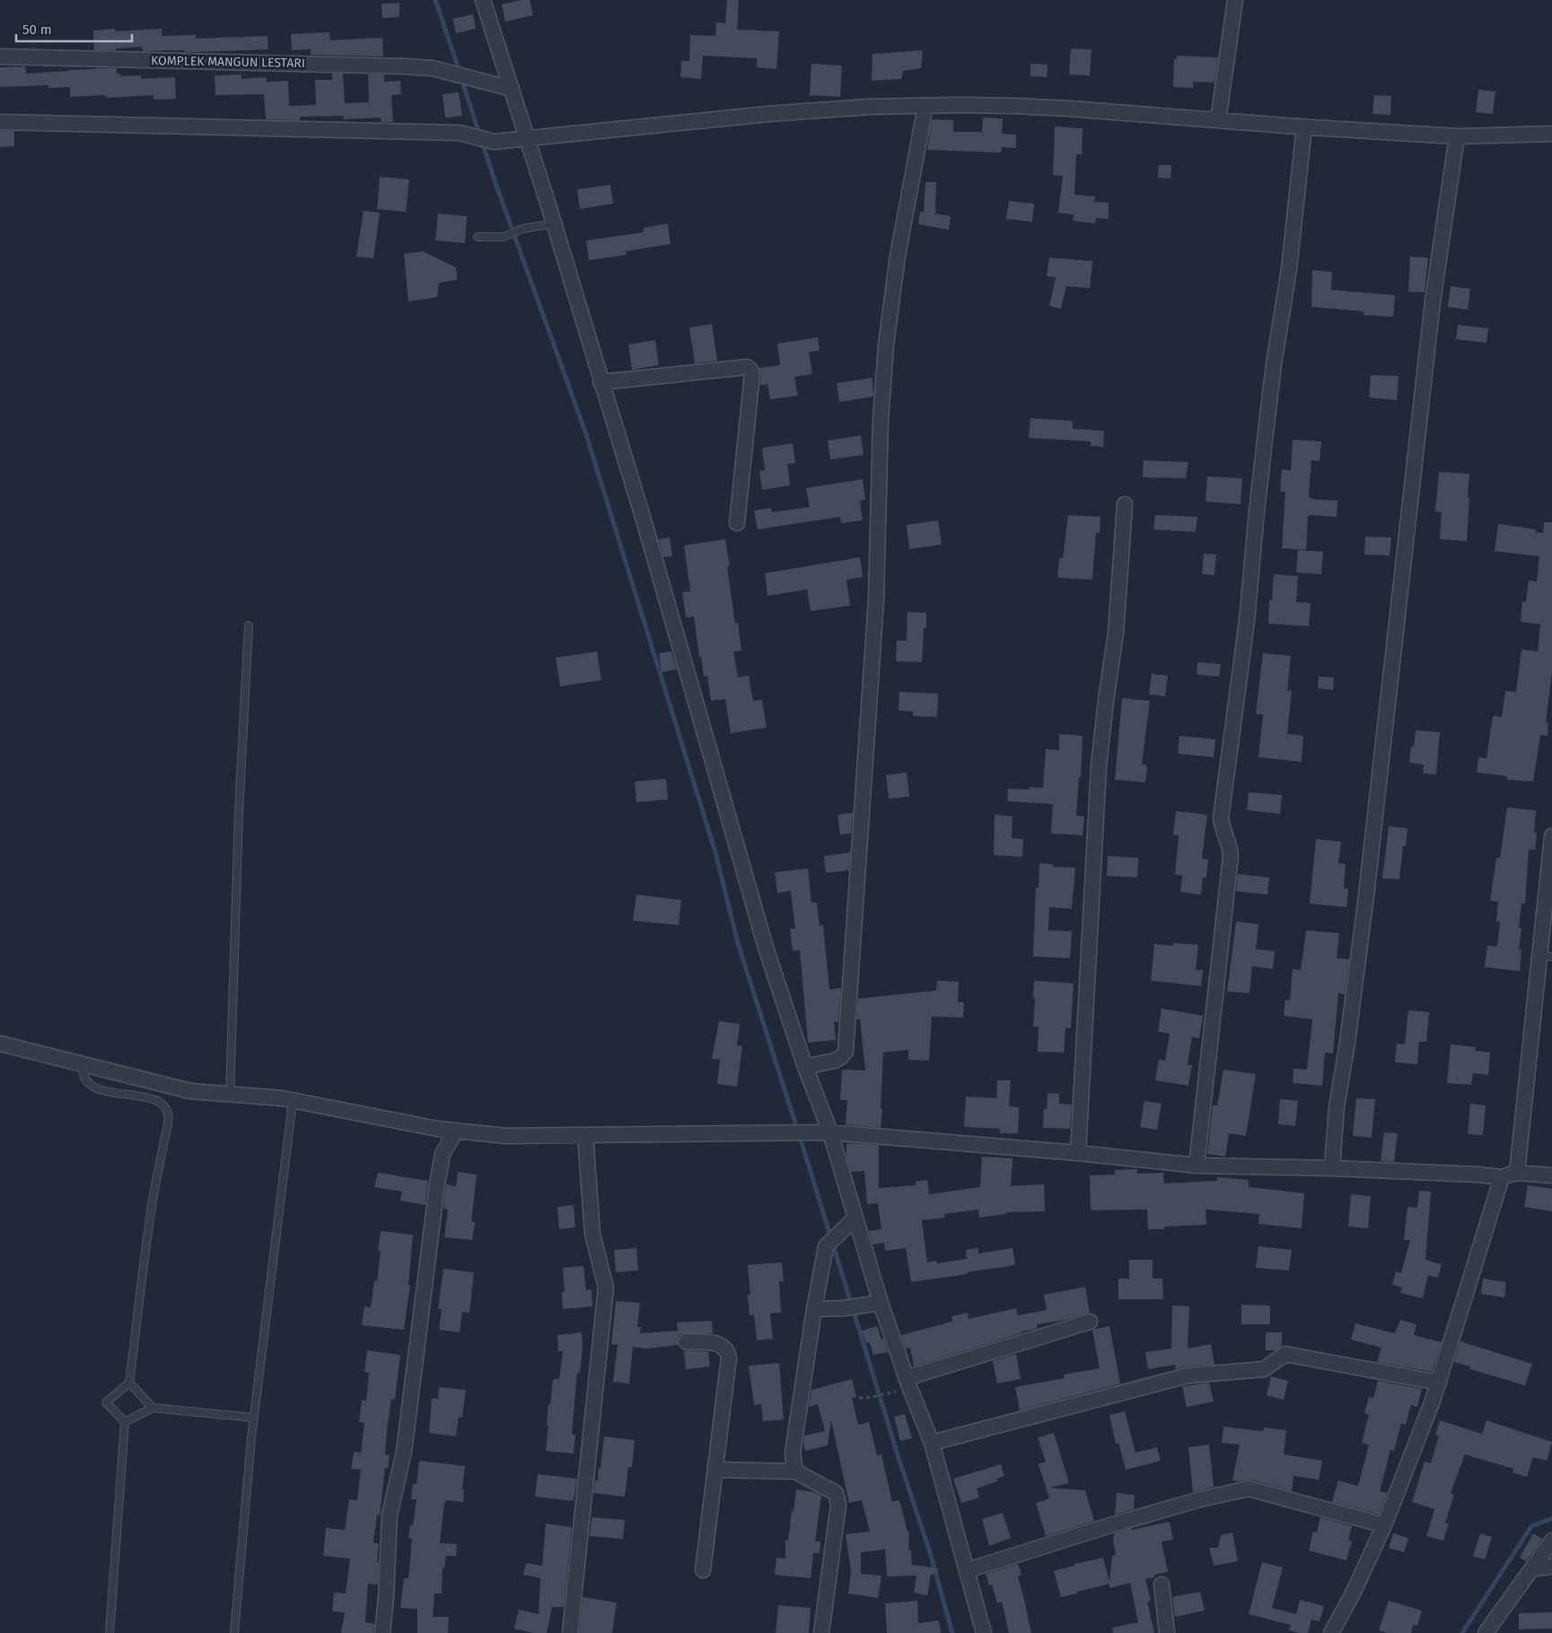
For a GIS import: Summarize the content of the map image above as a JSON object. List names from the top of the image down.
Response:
{
  "streets": {
    "street": ["KOMPLEK MANGUN LESTARI"]
  },
  "scale_bar": "50 m"
}
